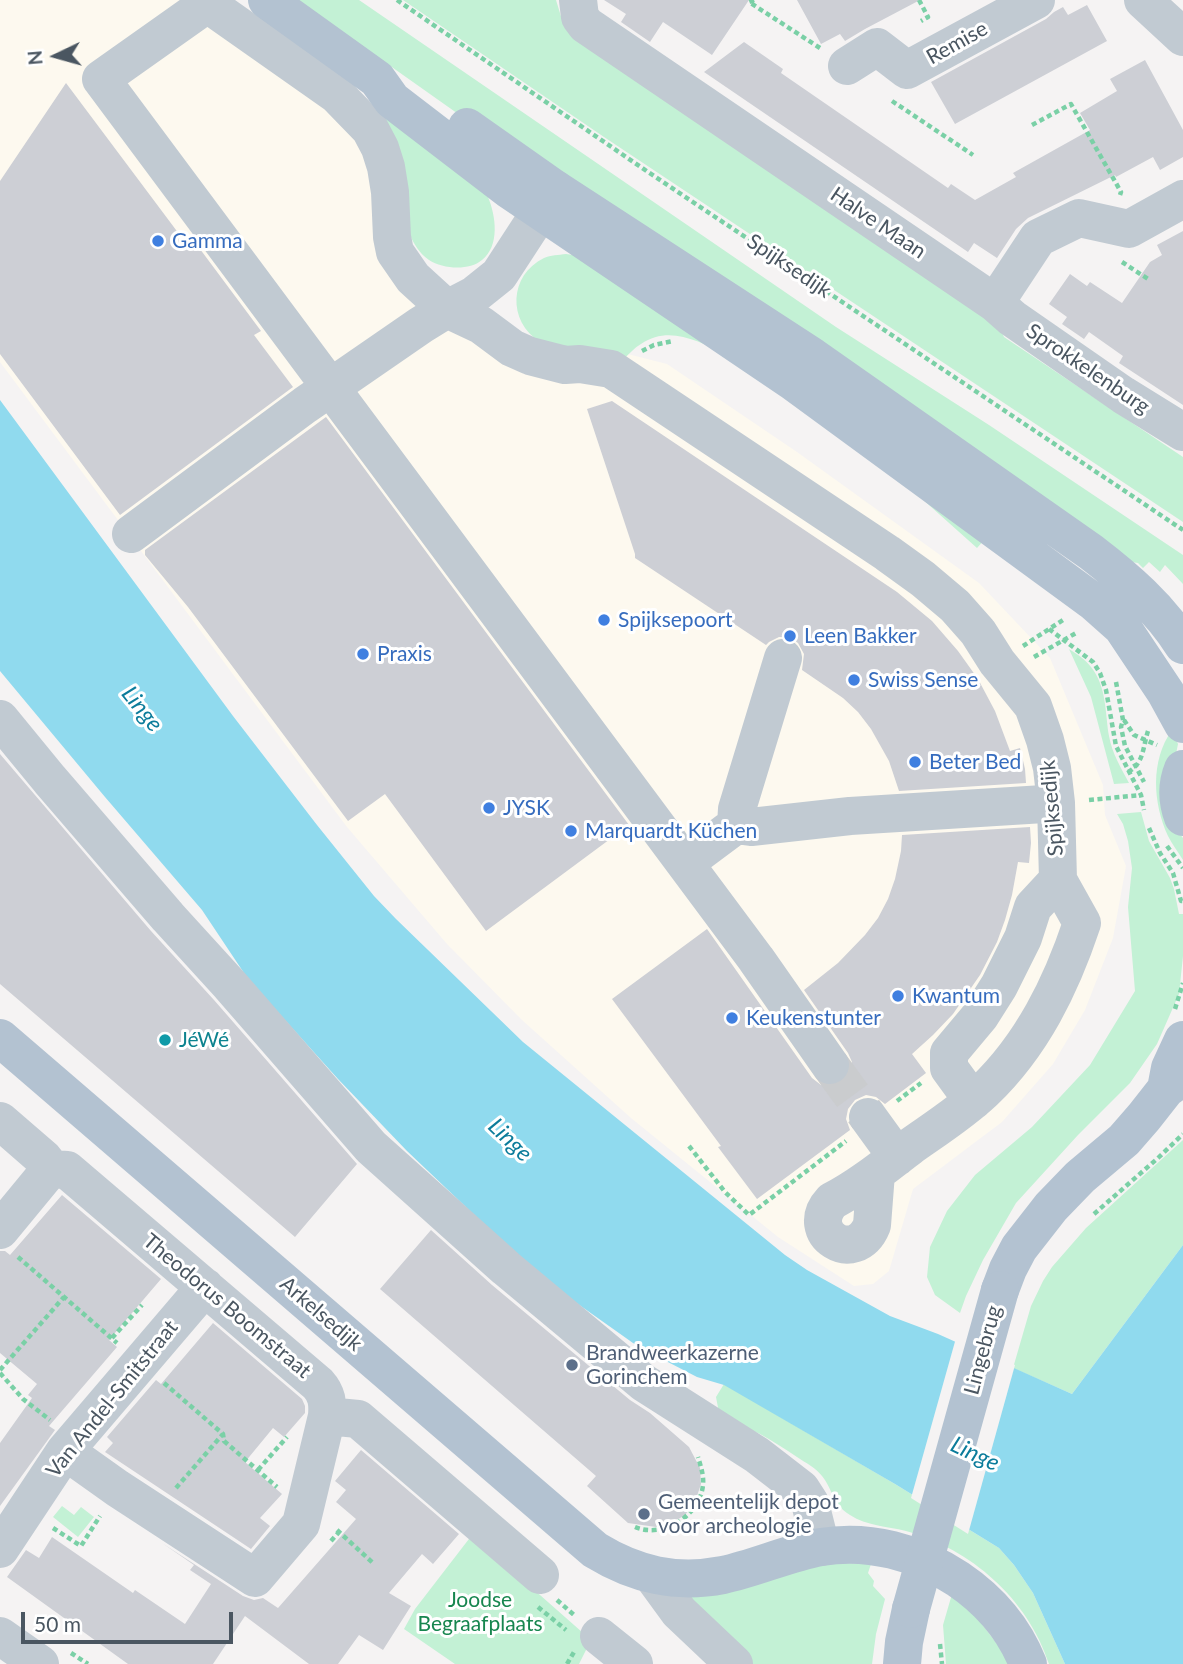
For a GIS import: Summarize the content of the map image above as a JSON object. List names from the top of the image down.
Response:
{
  "streets": {
    "main road": ["Arkelsedijk", "Lingebrug"],
    "street": [
      "Remise",
      "Halve Maan",
      "Spijksedijk",
      "Sprokkelenburg",
      "Theodorus Boomstraat",
      "Van Andel-Smitstraat"
    ]
  },
  "crossings": [
    ["Halve Maan", "Sprokkelenburg"],
    ["Theodorus Boomstraat", "Van Andel-Smitstraat"]
  ],
  "water": ["Linge"],
  "parks": ["Joodse Begraafplaats"],
  "places": [
    "Gamma",
    "Spijksepoort",
    "Leen Bakker",
    "Praxis",
    "Swiss Sense",
    "Beter Bed",
    "JYSK",
    "Marquardt Küchen",
    "Kwantum",
    "Keukenstunter",
    "JéWé",
    "Brandweerkazerne Gorinchem",
    "Gemeentelijk depot voor archeologie"
  ],
  "scale_bar": "50 m",
  "north": "left"
}
